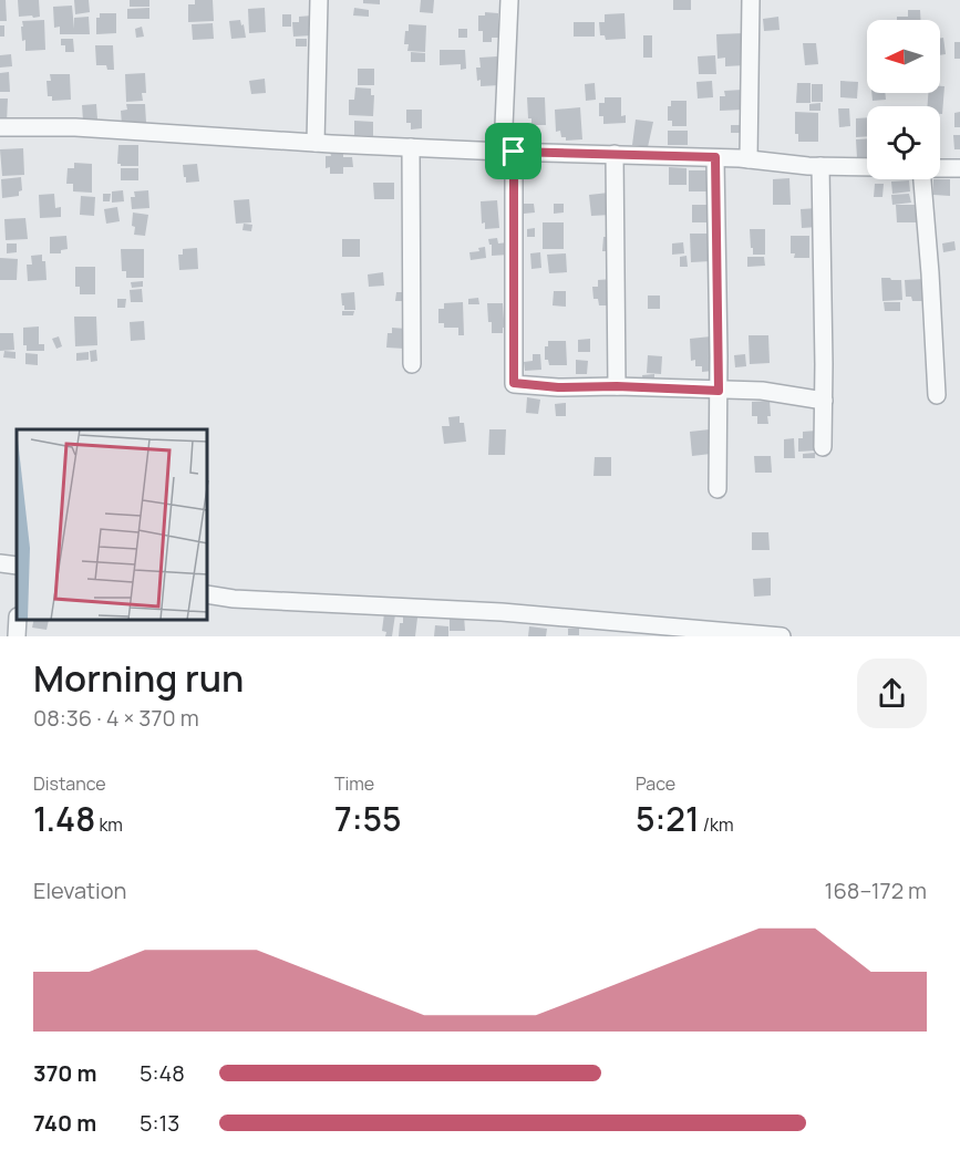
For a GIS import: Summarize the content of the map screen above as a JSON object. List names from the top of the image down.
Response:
{
  "north": "left",
  "page": {
    "heading": ["Morning run", "08:36 · 4 × 370 m"],
    "stats": [
      ["Distance", "1.48 km"],
      ["Time", "7:55"],
      ["Pace", "5:21 /km"]
    ],
    "chart": ["Elevation", "168–172 m"],
    "list": [
      {
        "name": "370 m",
        "note": "5:48"
      },
      {
        "name": "740 m",
        "note": "5:13"
      }
    ]
  }
}
